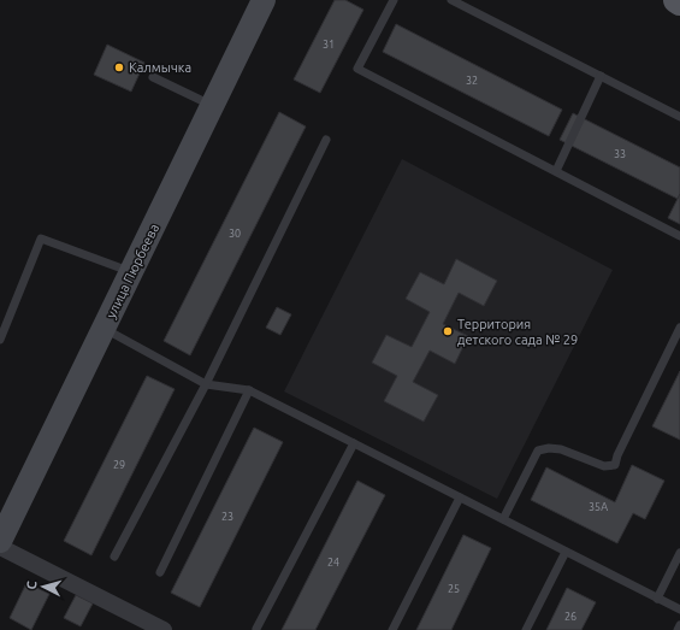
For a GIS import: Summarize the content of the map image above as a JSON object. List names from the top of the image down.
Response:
{
  "streets": {
    "main road": ["улица Пюрбеева"]
  },
  "places": ["Калмычка", "Территория детского сада № 29"],
  "house_numbers": [
    "31",
    "32",
    "33",
    "30",
    "29",
    "35А",
    "23",
    "24",
    "25",
    "26"
  ],
  "north": "left"
}
